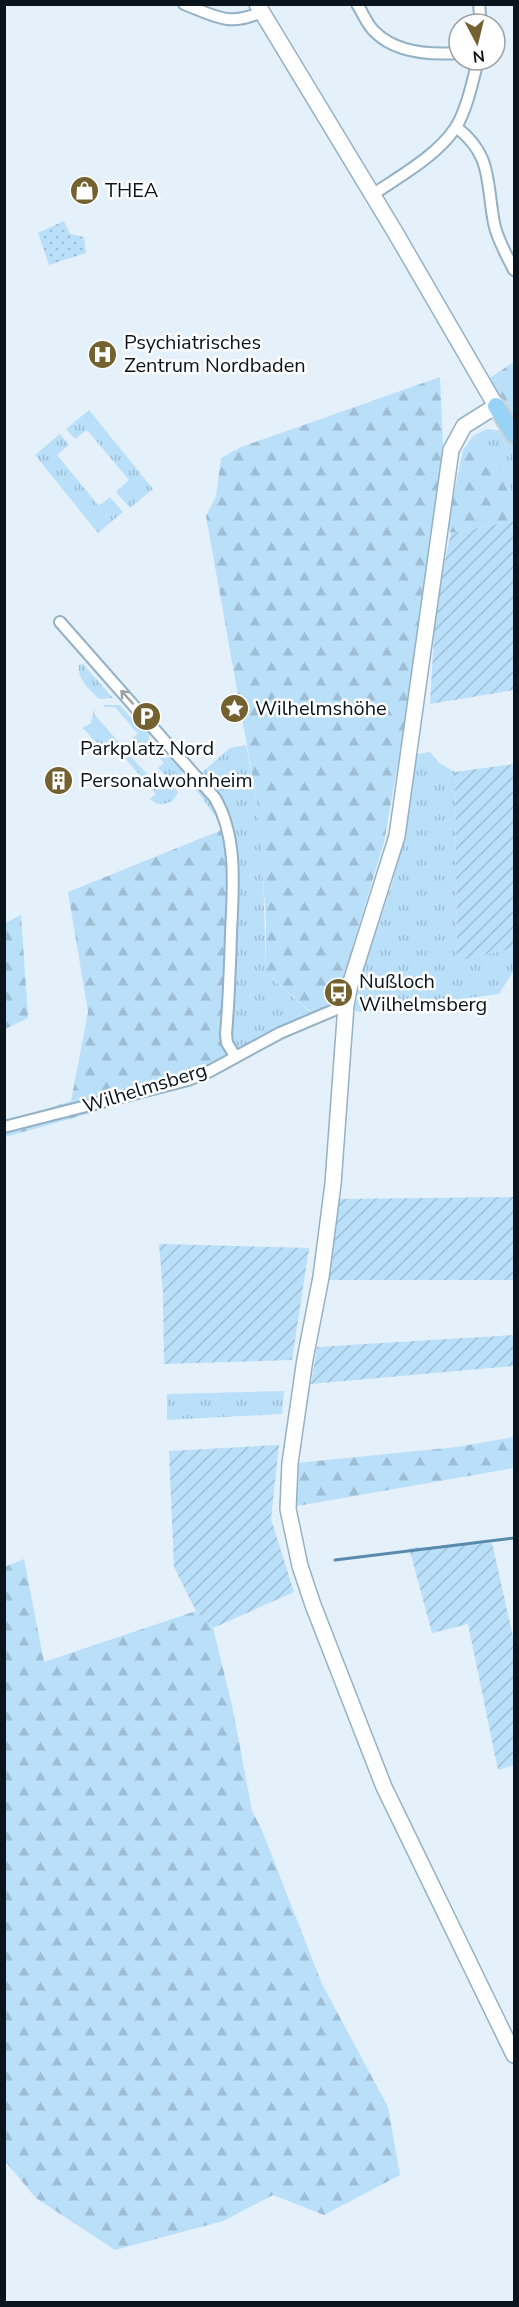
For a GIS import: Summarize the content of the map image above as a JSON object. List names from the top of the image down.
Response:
{
  "streets": {
    "street": ["Wilhelmsberg"]
  },
  "places": {
    "shop": ["THEA"],
    "hospital": ["Psychiatrisches Zentrum Nordbaden"],
    "place": ["Wilhelmshöhe"],
    "parking": ["Parkplatz Nord"],
    "building": ["Personalwohnheim"],
    "bus stop": ["Nußloch Wilhelmsberg"]
  },
  "north": "bottom"
}
